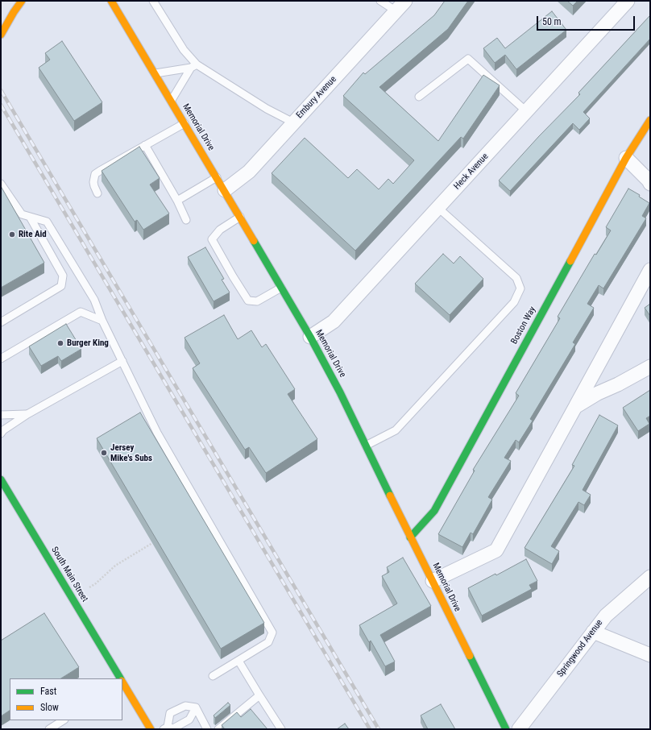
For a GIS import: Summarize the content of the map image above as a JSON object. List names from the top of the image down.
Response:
{
  "streets": {
    "street": [
      "Embury Avenue",
      "Memorial Drive",
      "Heck Avenue",
      "Boston Way",
      "South Main Street",
      "Springwood Avenue"
    ]
  },
  "crossings": [
    ["Embury Avenue", "Memorial Drive"],
    ["Memorial Drive", "Heck Avenue"],
    ["Memorial Drive", "Boston Way"]
  ],
  "places": ["Rite Aid", "Burger King", "Jersey Mike's Subs"],
  "legend": ["Fast", "Slow"],
  "scale_bar": "50 m"
}
